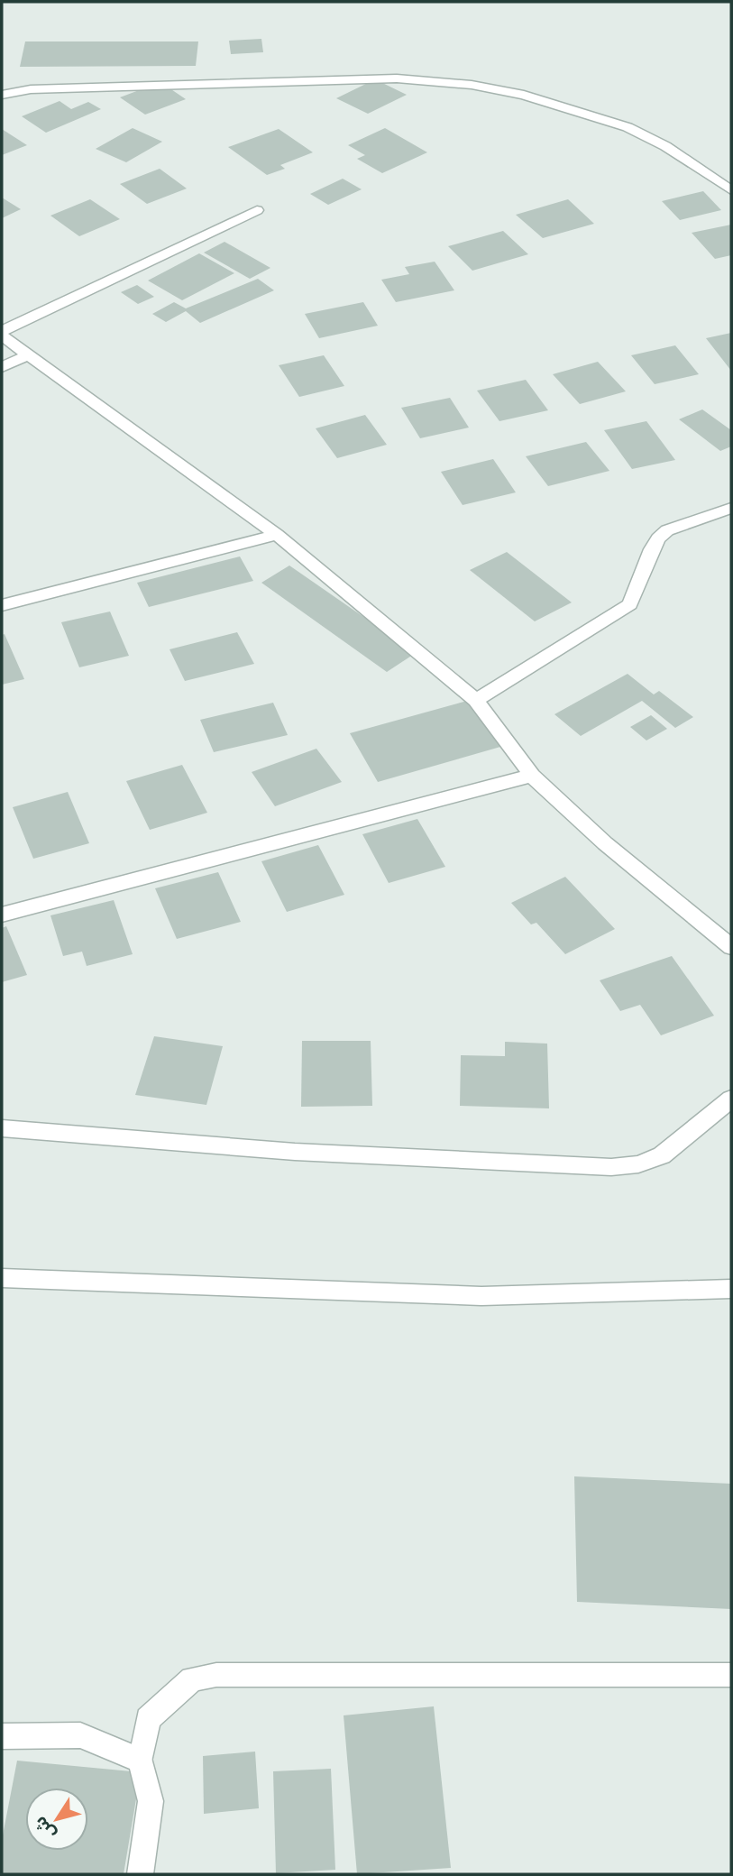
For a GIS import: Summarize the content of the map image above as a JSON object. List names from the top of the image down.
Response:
{
  "north": "bottom left"
}
